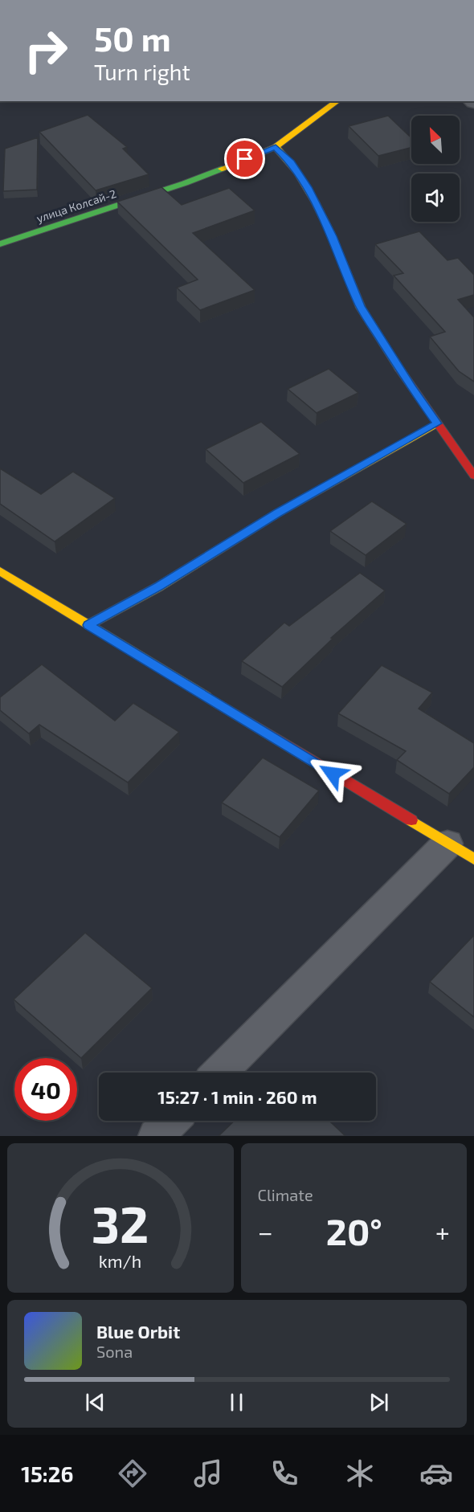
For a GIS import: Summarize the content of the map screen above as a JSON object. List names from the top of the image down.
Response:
{
  "streets": {
    "street": ["улица Колсай-2"]
  },
  "north": "top left",
  "page": {
    "turn": ["50 m", "Turn right"],
    "limit": "40",
    "trip": "15:27 · 1 min · 260 m",
    "tile": "Climate",
    "heat": ["−", "20°", "+"],
    "song": ["Blue Orbit", "Sona"],
    "tabs": "15:26",
    "gauge": ["32", "km/h"]
  }
}
